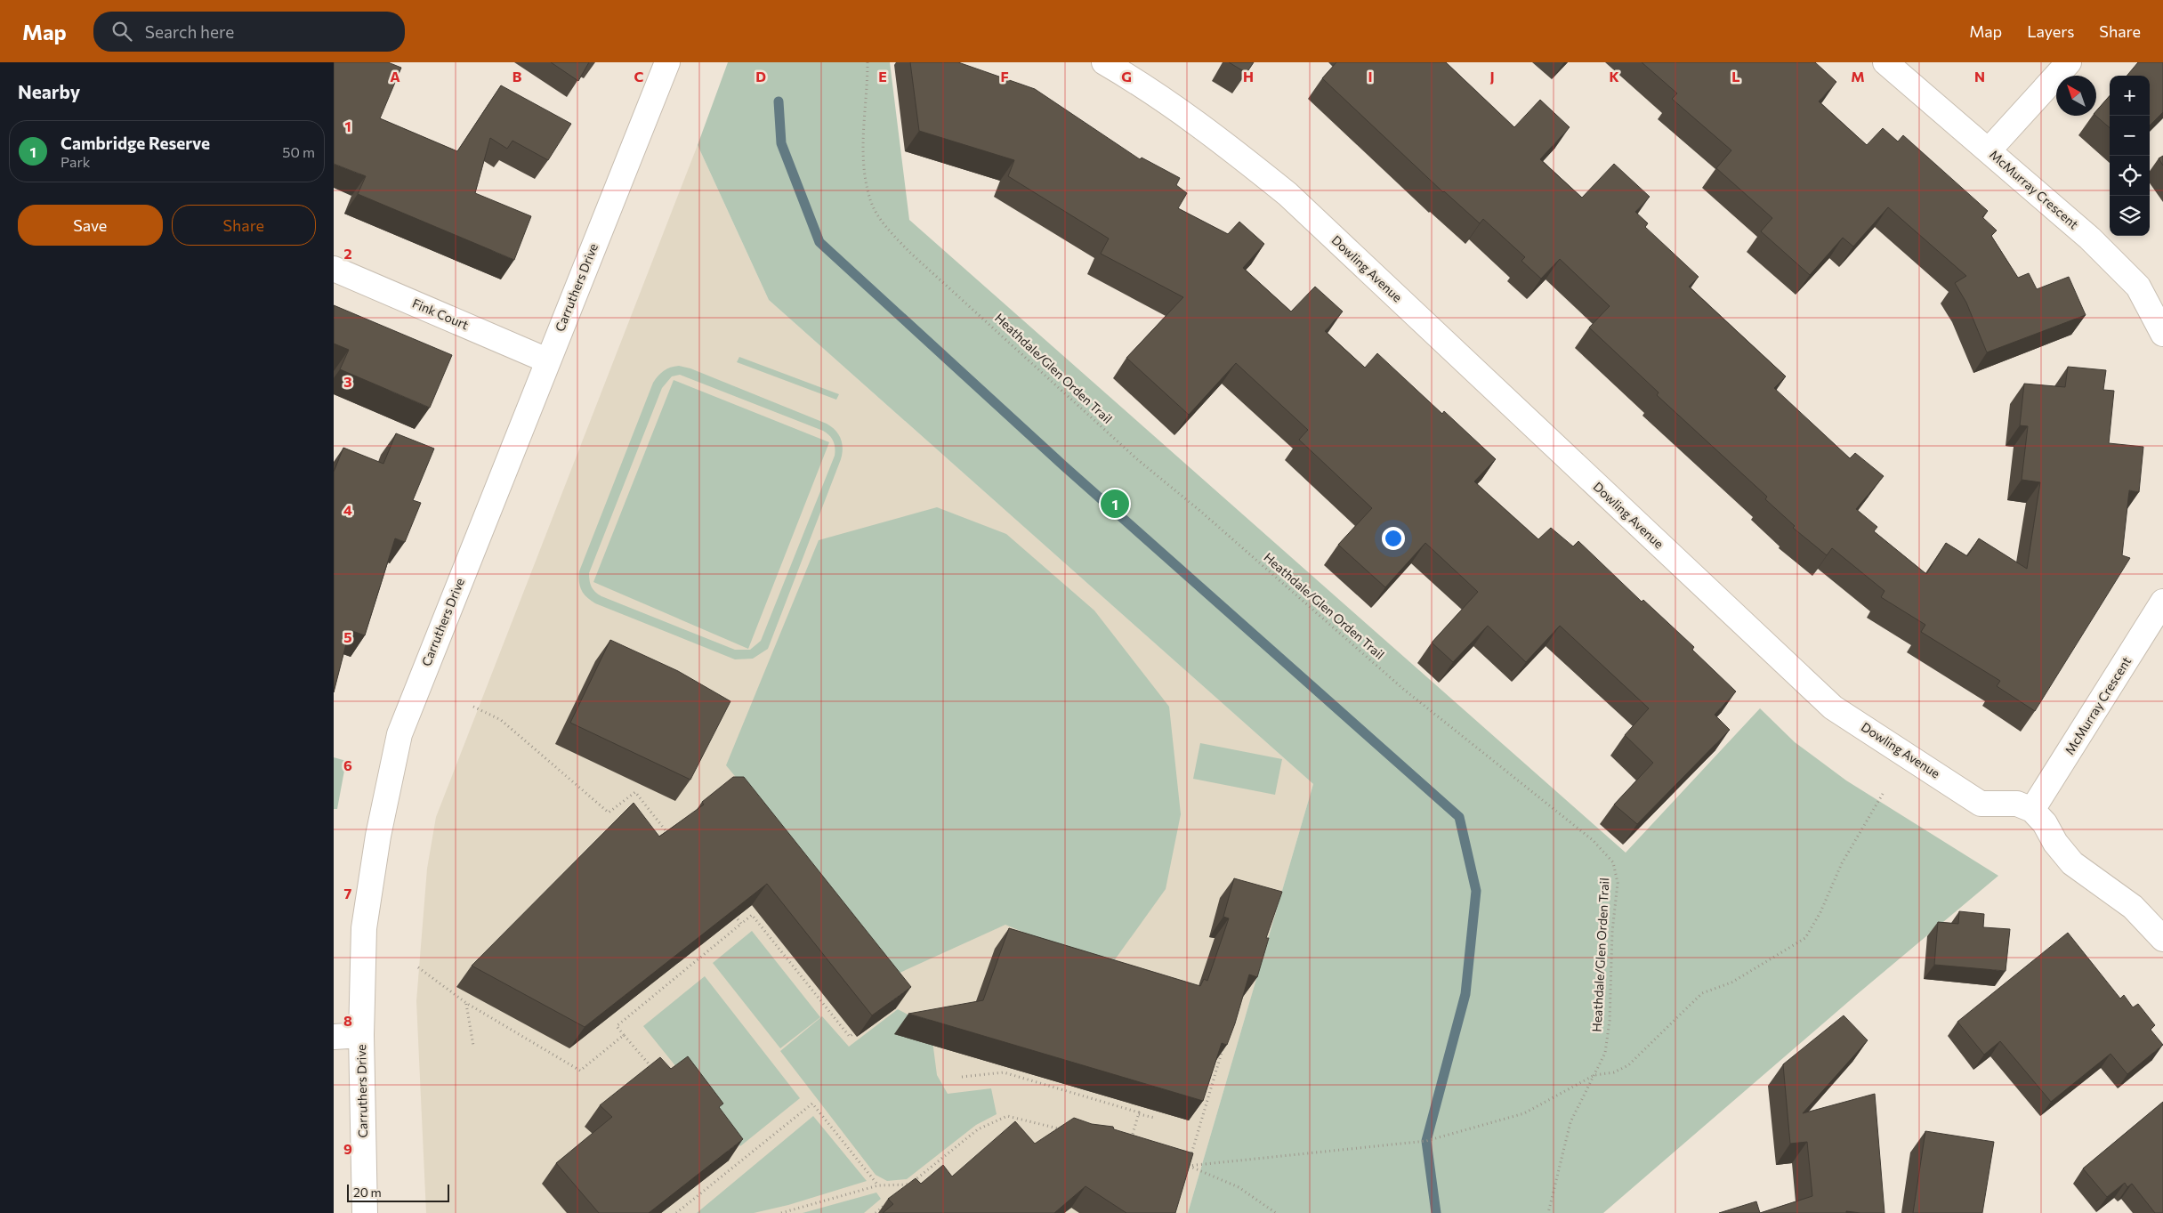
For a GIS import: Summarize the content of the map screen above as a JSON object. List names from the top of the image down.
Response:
{
  "streets": {
    "street": [
      "McMurray Crescent",
      "Dowling Avenue",
      "Carruthers Drive",
      "Fink Court"
    ],
    "path": ["Heathdale/Glen Orden Trail"]
  },
  "crossings": [
    ["McMurray Crescent", "Dowling Avenue"],
    ["Carruthers Drive", "Fink Court"]
  ],
  "scale_bar": "20 m",
  "north": "top left",
  "page": {
    "header": "Map",
    "search": "Search here",
    "nav": ["Map", "Layers", "Share"],
    "heading": "Nearby",
    "map_buttons": ["+", "−"],
    "list": [
      {
        "mark": "1",
        "name": "Cambridge Reserve",
        "note": "Park",
        "value": "50 m"
      }
    ],
    "buttons": ["Save", "Share"],
    "pins": "1",
    "scale": "20 m"
  },
  "grid": {
    "columns": [
      "A",
      "B",
      "C",
      "D",
      "E",
      "F",
      "G",
      "H",
      "I",
      "J",
      "K",
      "L",
      "M",
      "N"
    ],
    "rows": [
      "1",
      "2",
      "3",
      "4",
      "5",
      "6",
      "7",
      "8",
      "9"
    ]
  }
}
